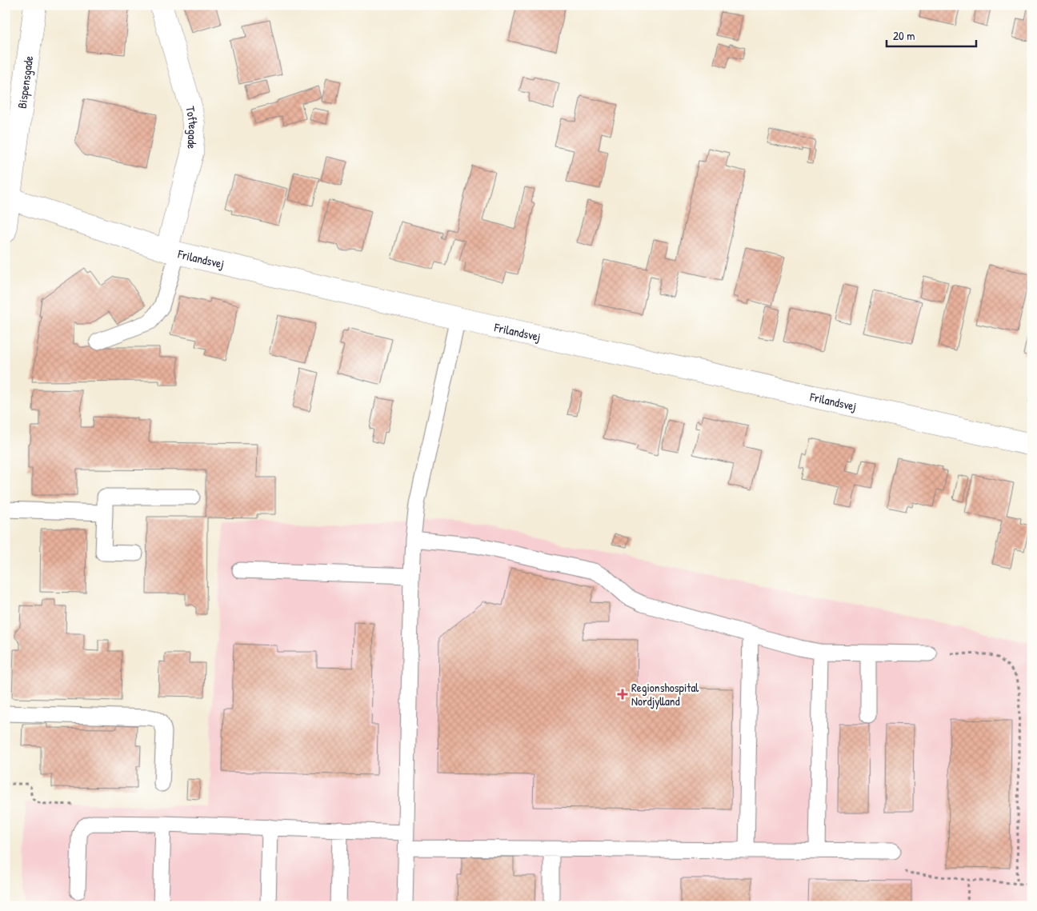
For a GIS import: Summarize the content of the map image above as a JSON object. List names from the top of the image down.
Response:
{
  "streets": {
    "street": ["Bispensgade", "Toftegade", "Frilandsvej"]
  },
  "crossings": [
    ["Bispensgade", "Frilandsvej"],
    ["Toftegade", "Frilandsvej"]
  ],
  "places": {
    "health": ["Regionshospital Nordjylland"]
  },
  "scale_bar": "20 m"
}
